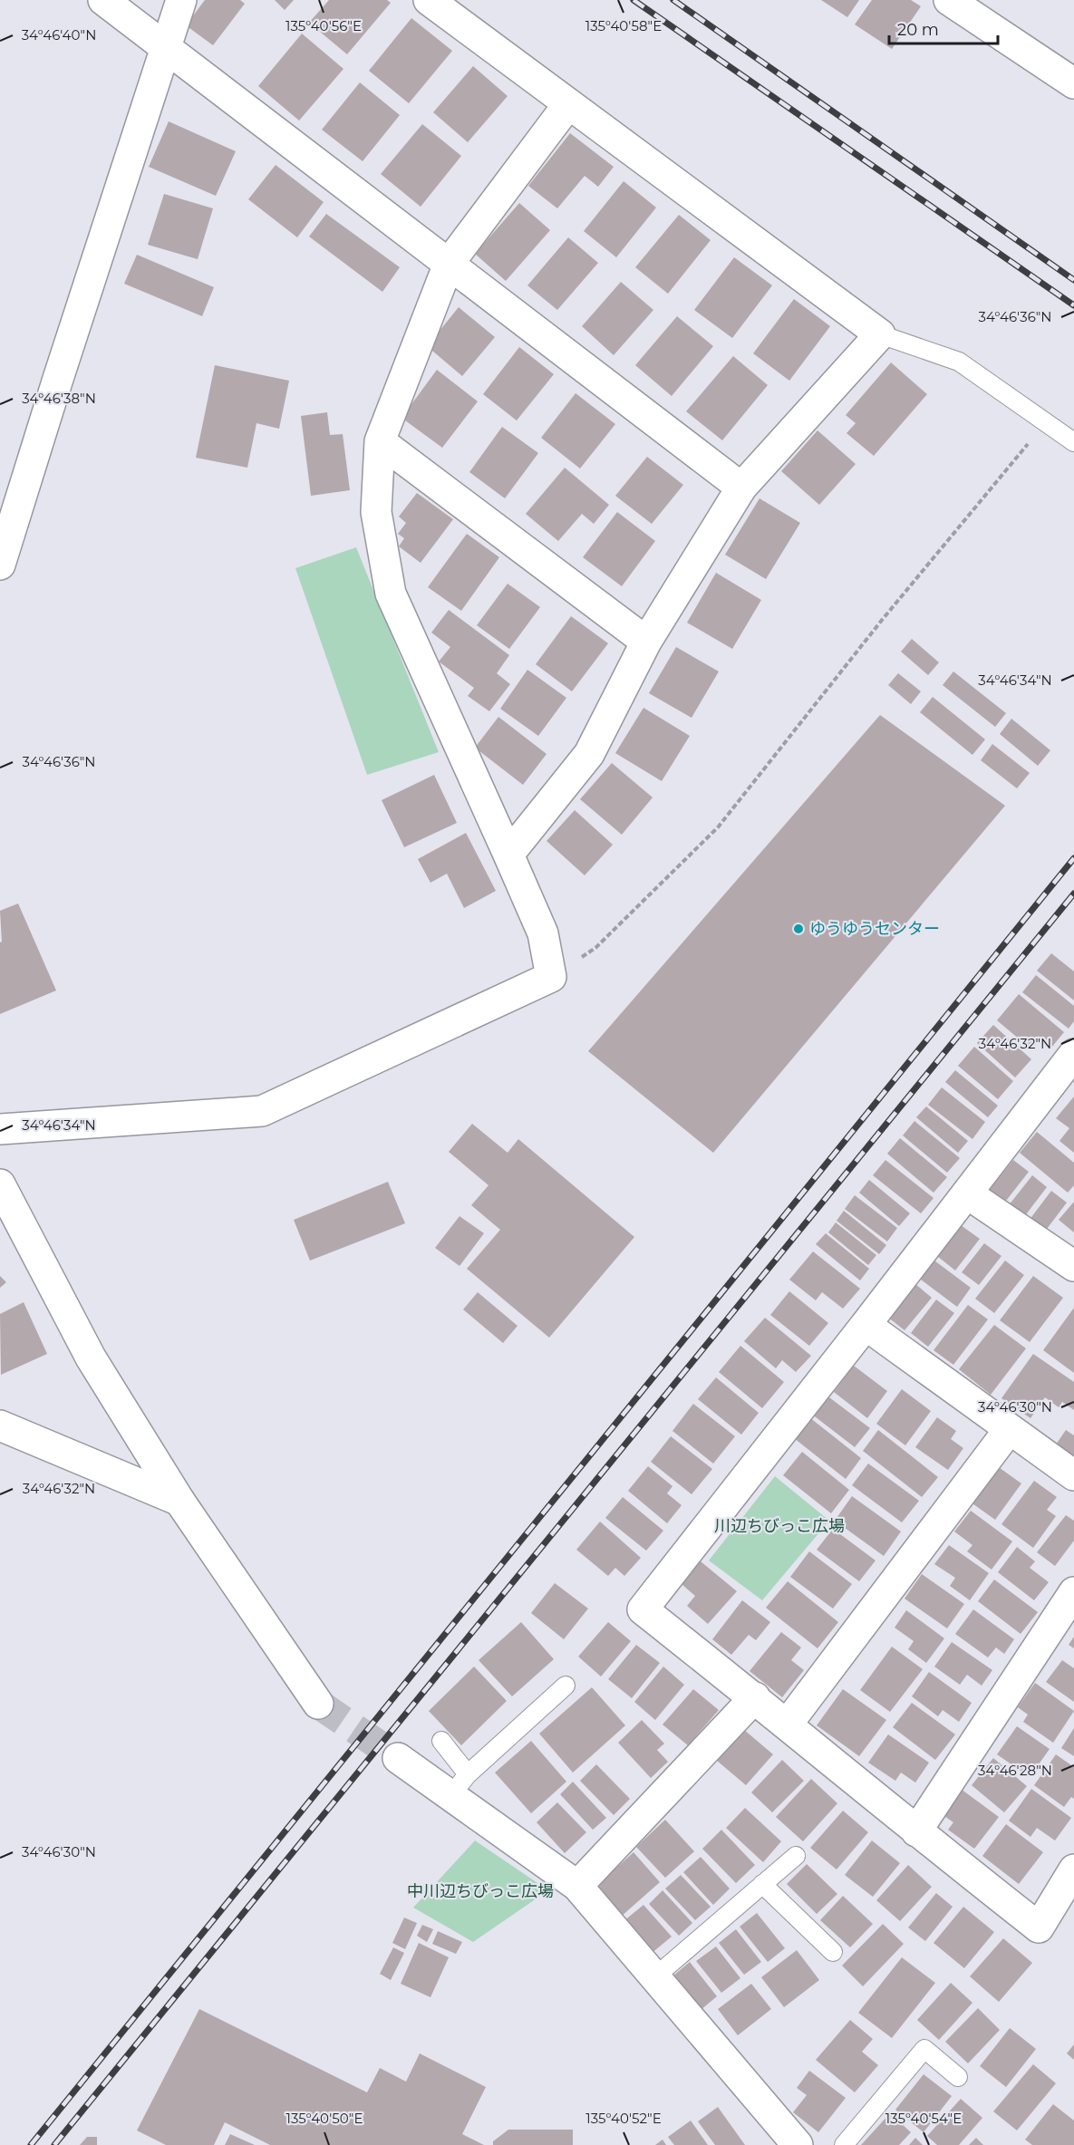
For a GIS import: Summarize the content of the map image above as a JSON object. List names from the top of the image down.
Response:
{
  "parks": ["川辺ちびっこ広場", "中川辺ちびっこ広場"],
  "places": ["ゆうゆうセンター"],
  "scale_bar": "20 m",
  "coordinates": [
    "135°40'56\"E",
    "135°40'58\"E",
    "34°46'40\"N",
    "34°46'36\"N",
    "34°46'38\"N",
    "34°46'34\"N",
    "34°46'32\"N",
    "34°46'30\"N",
    "34°46'28\"N",
    "135°40'50\"E",
    "135°40'52\"E",
    "135°40'54\"E"
  ]
}
